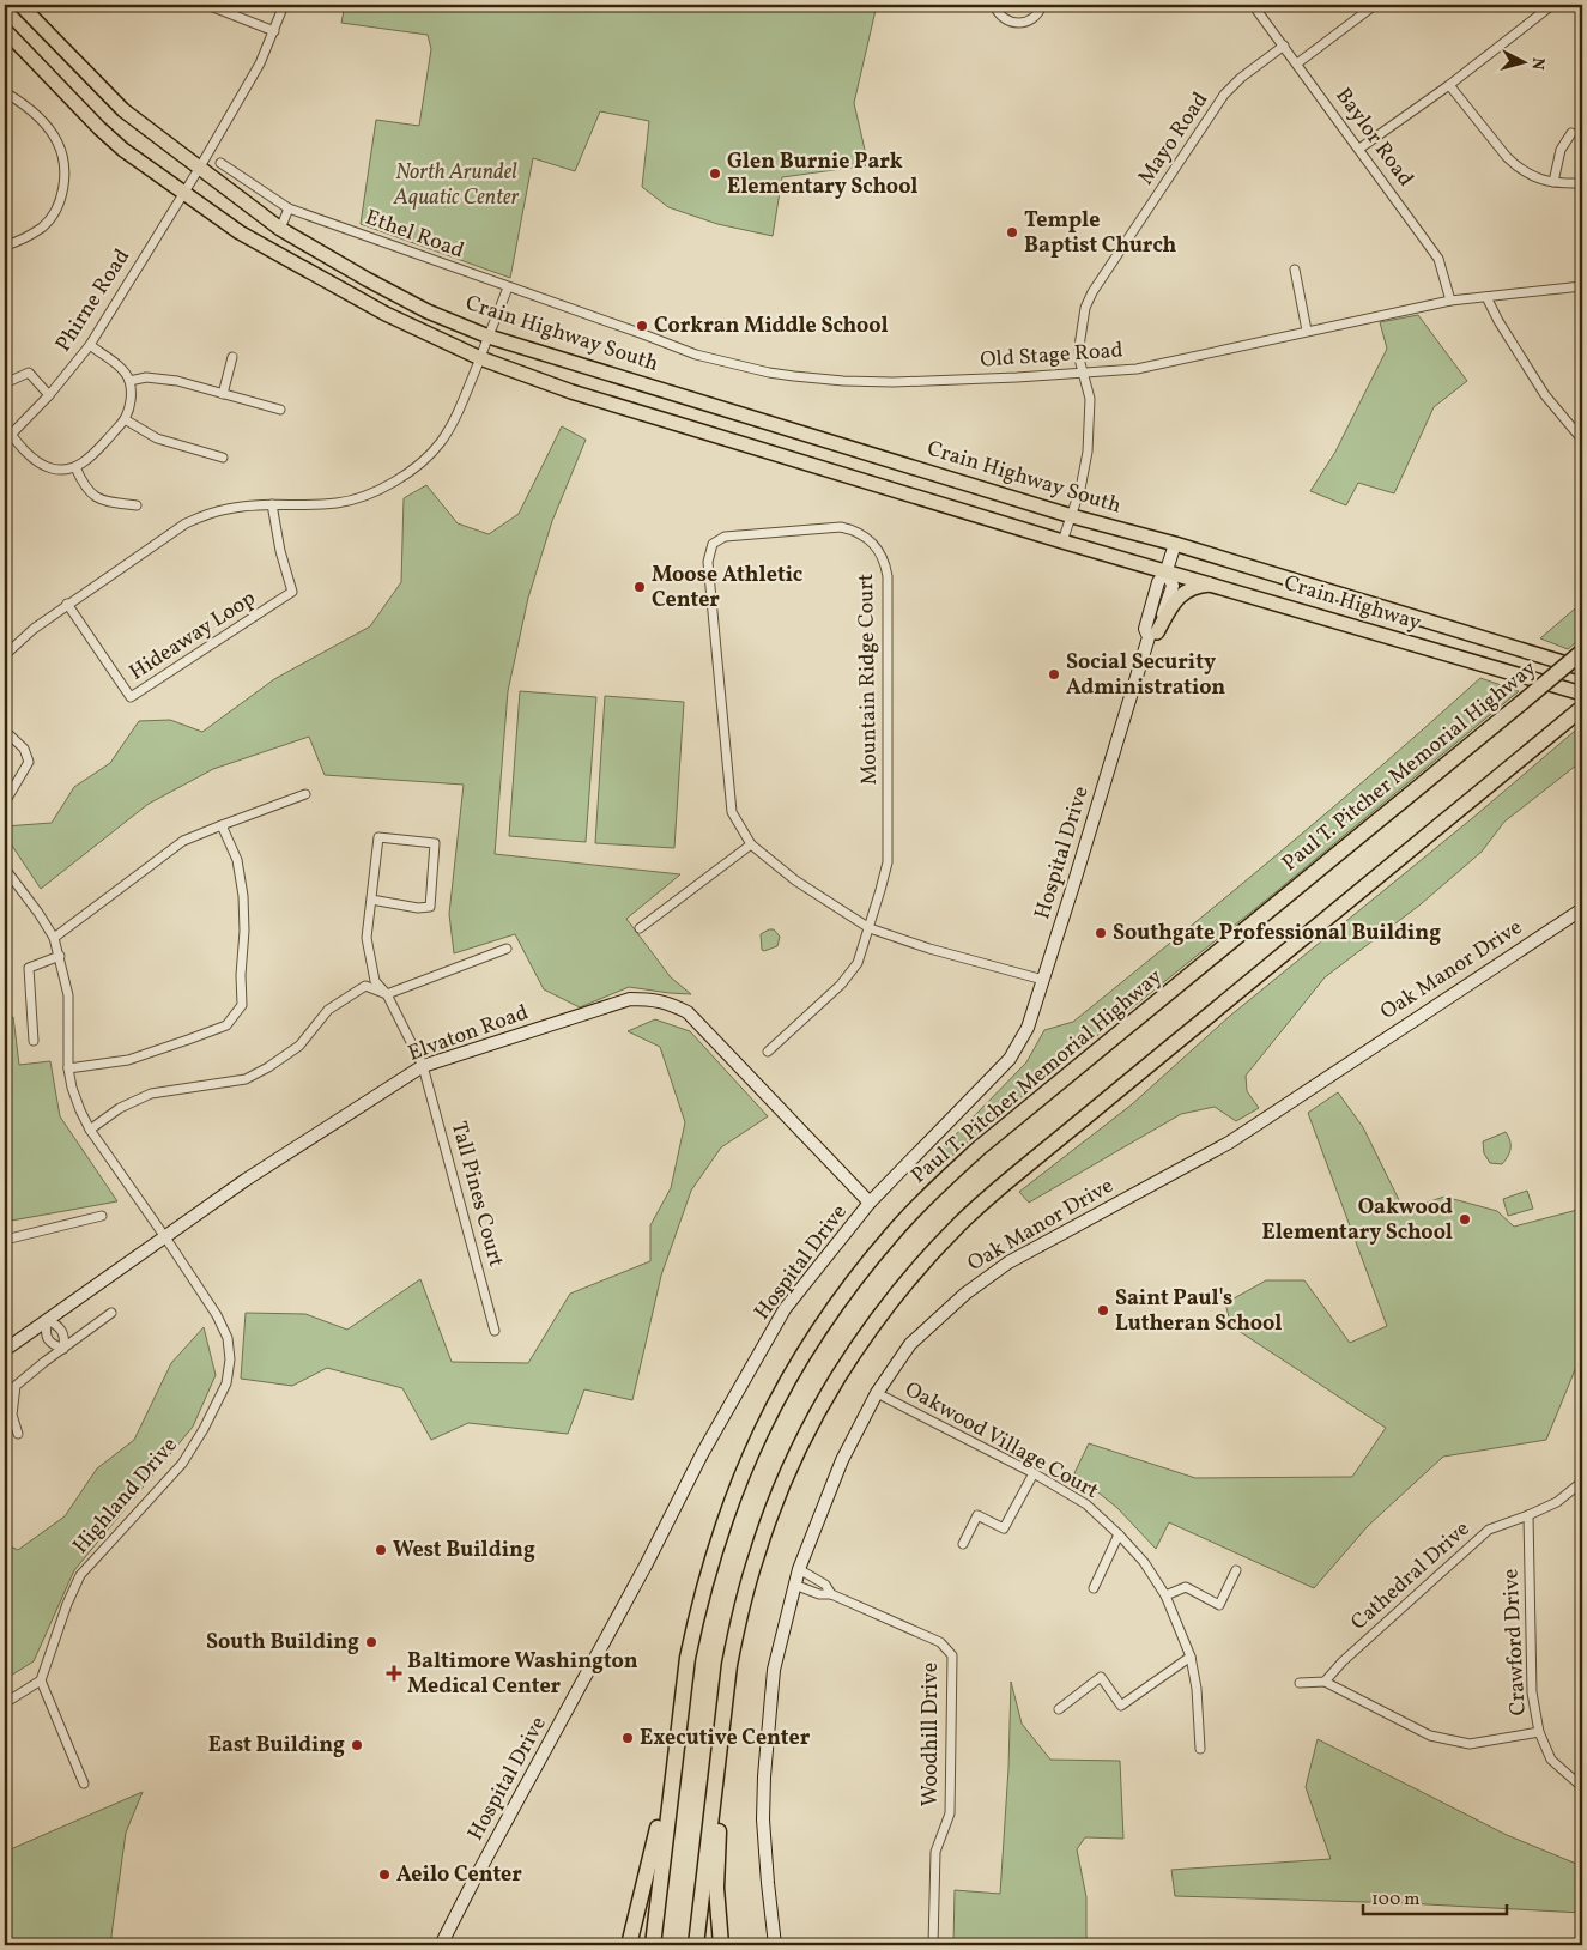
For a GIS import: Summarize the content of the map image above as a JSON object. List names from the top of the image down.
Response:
{
  "streets": {
    "highway": ["Paul T. Pitcher Memorial Highway"],
    "main road": ["Crain Highway South", "Crain Highway"],
    "street": [
      "Baylor Road",
      "Mayo Road",
      "Ethel Road",
      "Phirne Road",
      "Old Stage Road",
      "Hideaway Loop",
      "Mountain Ridge Court",
      "Hospital Drive",
      "Oak Manor Drive",
      "Elvaton Road",
      "Tall Pines Court",
      "Oakwood Village Court",
      "Highland Drive",
      "Cathedral Drive",
      "Crawford Drive",
      "Woodhill Drive"
    ]
  },
  "crossings": [
    ["Baylor Road", "Mayo Road"],
    ["Baylor Road", "Old Stage Road"],
    ["Mayo Road", "Crain Highway South"],
    ["Mayo Road", "Old Stage Road"],
    ["Ethel Road", "Old Stage Road"],
    ["Phirne Road", "Crain Highway South"],
    ["Crain Highway South", "Crain Highway"],
    ["Crain Highway South", "Hospital Drive"],
    ["Crain Highway", "Hospital Drive"],
    ["Mountain Ridge Court", "Hospital Drive"],
    ["Hospital Drive", "Elvaton Road"],
    ["Oak Manor Drive", "Oakwood Village Court"],
    ["Oak Manor Drive", "Woodhill Drive"],
    ["Elvaton Road", "Tall Pines Court"],
    ["Elvaton Road", "Highland Drive"],
    ["Cathedral Drive", "Crawford Drive"]
  ],
  "parks": ["North Arundel Aquatic Center"],
  "places": {
    "other": [
      "Glen Burnie Park Elementary School",
      "Temple Baptist Church",
      "Corkran Middle School",
      "Moose Athletic Center",
      "Social Security Administration",
      "Southgate Professional Building",
      "Oakwood Elementary School",
      "Saint Paul's Lutheran School",
      "West Building",
      "South Building",
      "Executive Center",
      "East Building",
      "Aeilo Center"
    ],
    "health": ["Baltimore Washington Medical Center"]
  },
  "scale_bar": "100 m",
  "north": "right"
}
